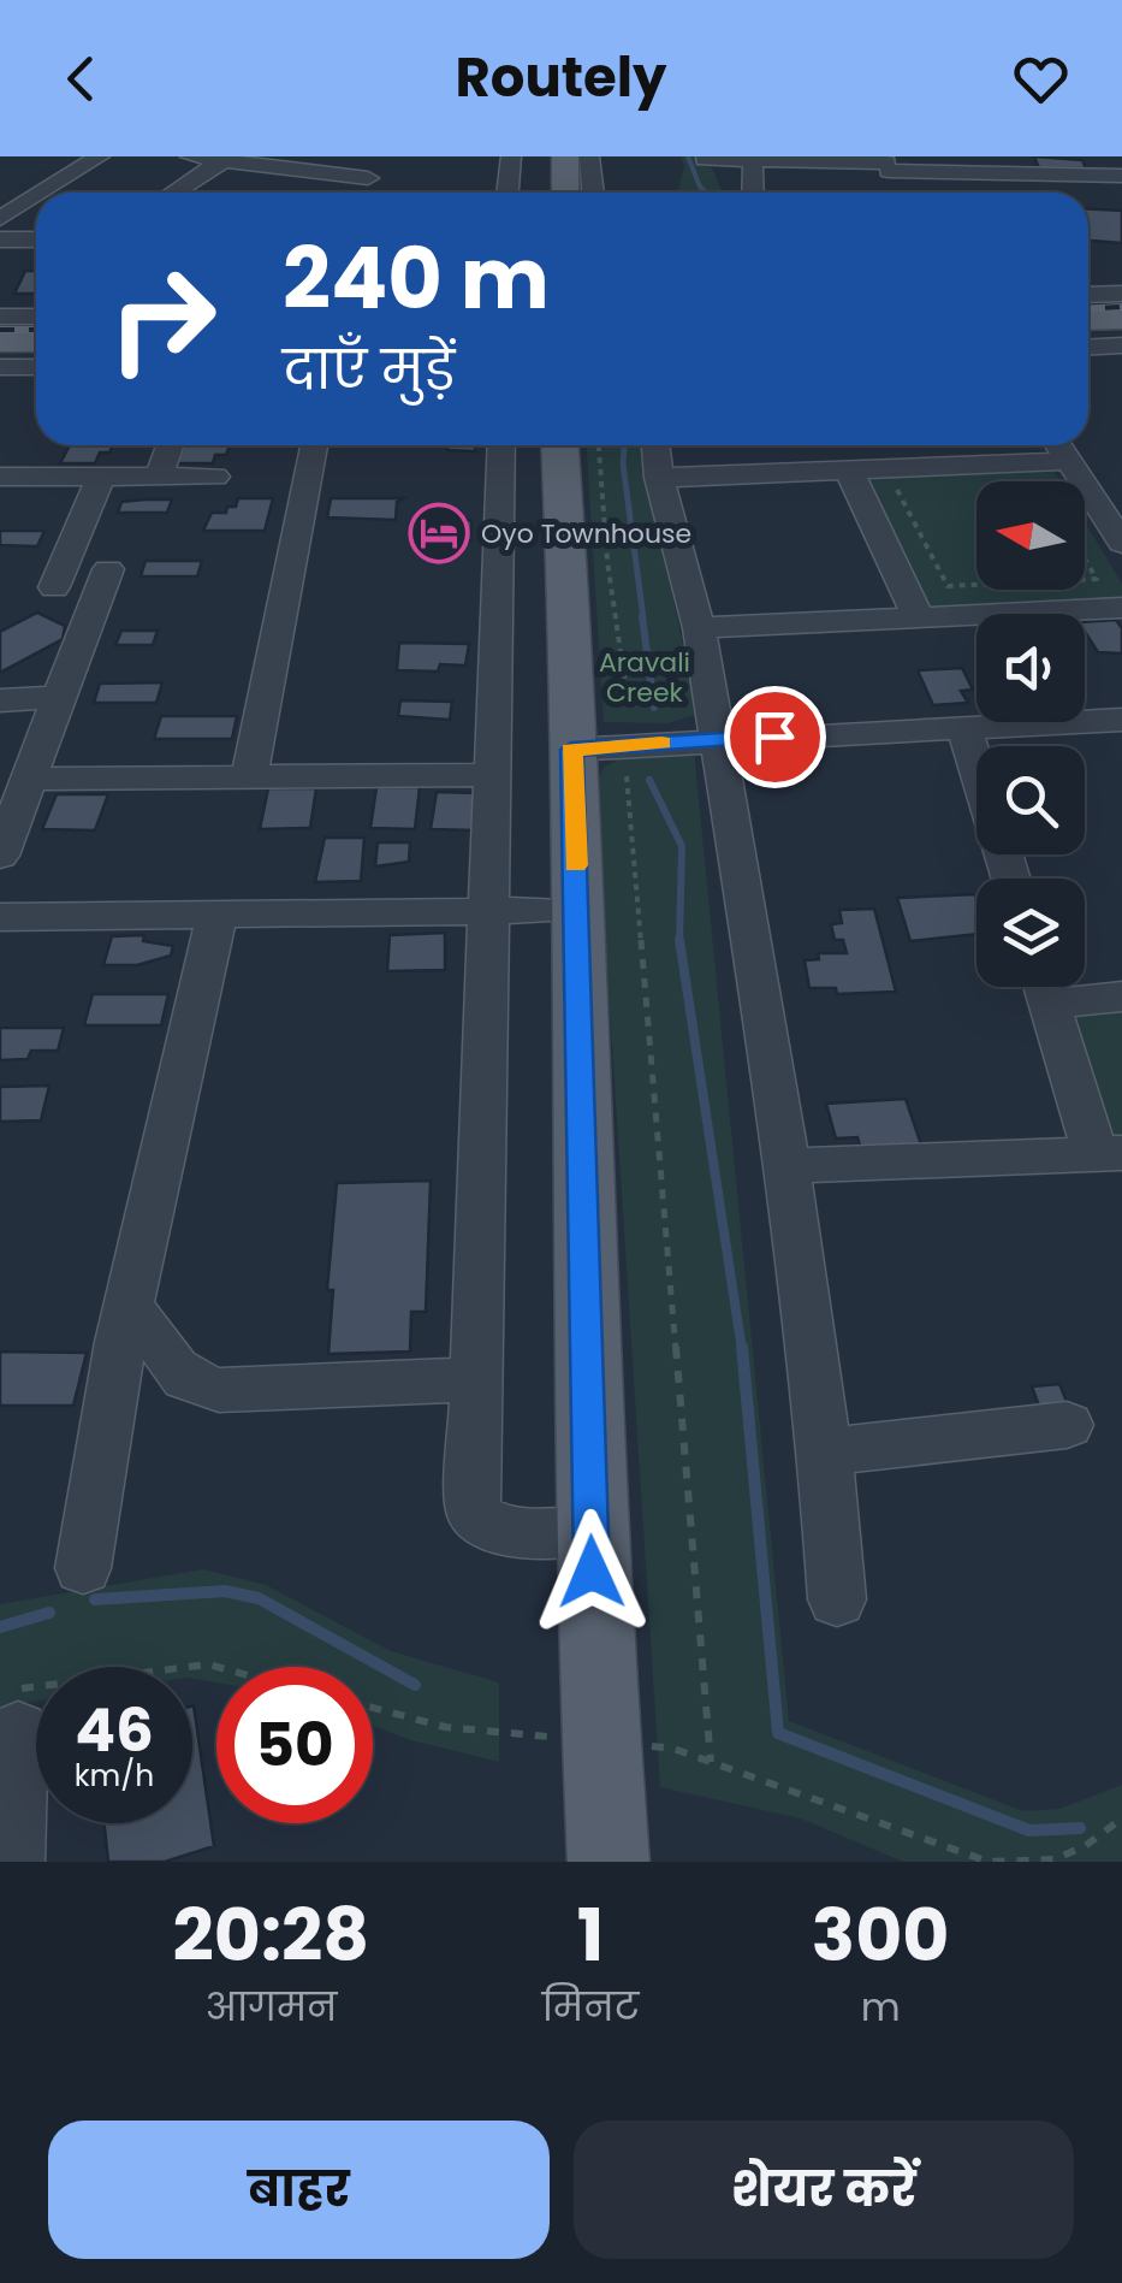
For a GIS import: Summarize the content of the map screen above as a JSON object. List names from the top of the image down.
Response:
{
  "parks": ["Aravali Creek"],
  "places": {
    "hotel": ["Oyo Townhouse"]
  },
  "north": "left",
  "page": {
    "header": "Routely",
    "turn": ["240 m", "दाएँ मुड़ें"],
    "speed": "46 km/h",
    "limit": "50",
    "eta": [
      "20:28",
      "आगमन",
      "1",
      "मिनट",
      "300",
      "m"
    ],
    "buttons": ["बाहर", "शेयर करें"]
  }
}
